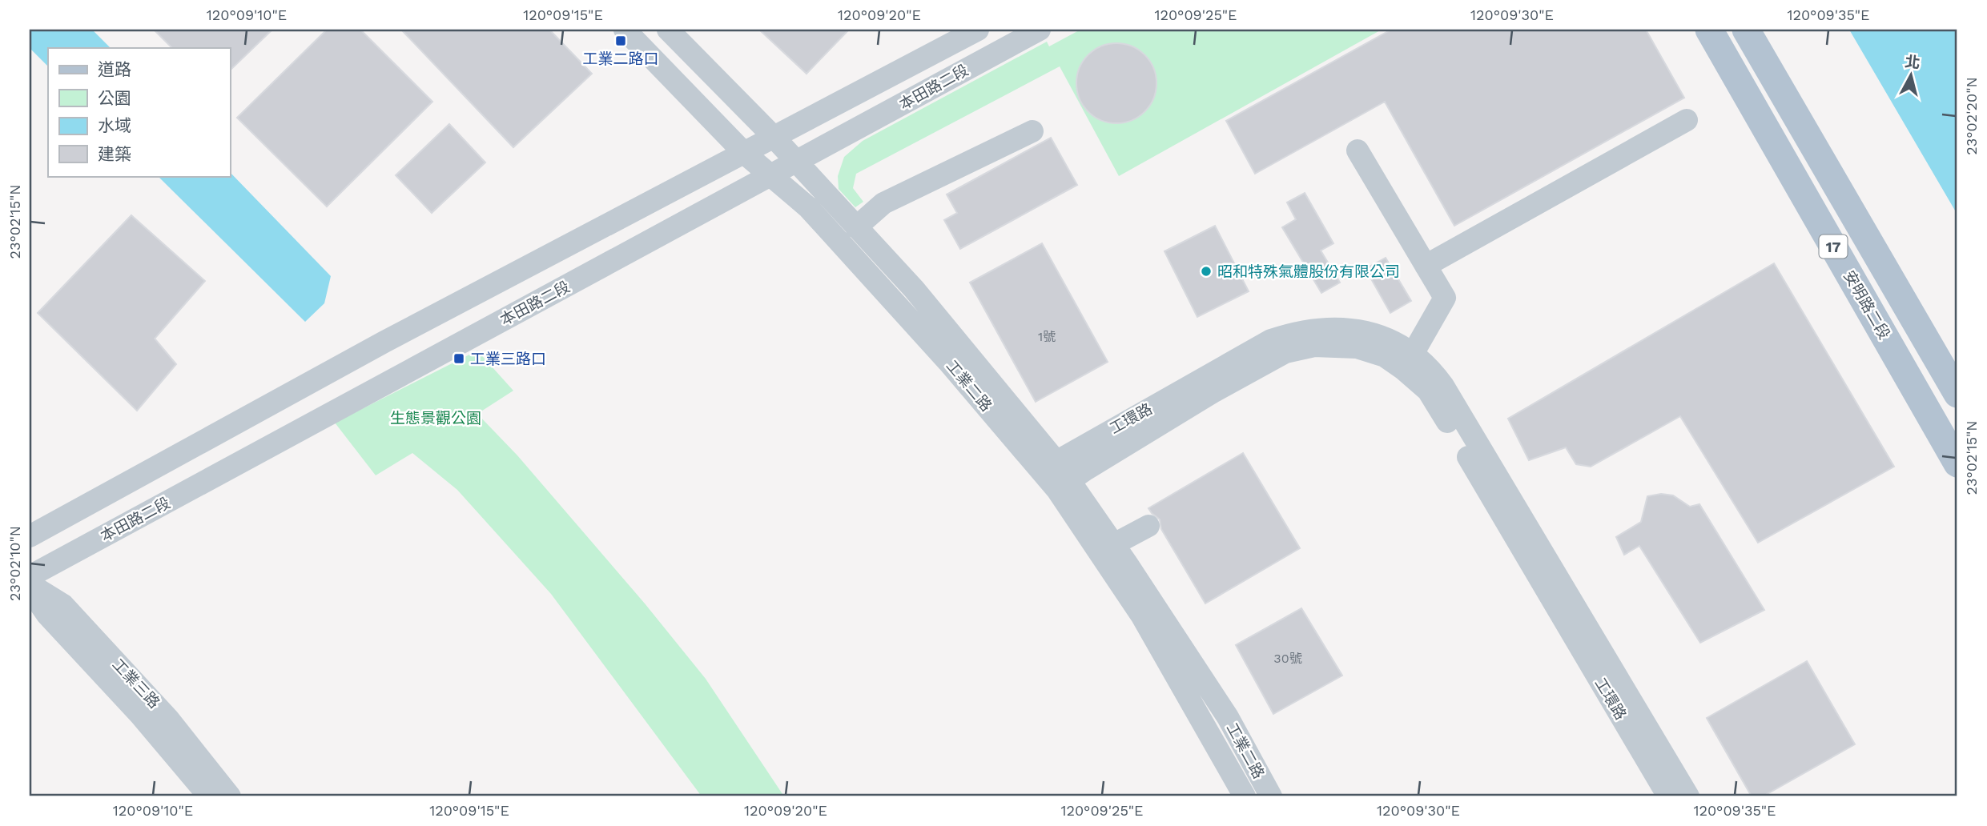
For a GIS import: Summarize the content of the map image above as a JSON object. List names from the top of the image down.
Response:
{
  "streets": {
    "main road": ["17", "安明路二段"],
    "street": [
      "本田路二段",
      "工業二路",
      "工環路",
      "工業三路"
    ]
  },
  "crossings": [
    ["本田路二段", "工業二路"],
    ["工業二路", "工環路"]
  ],
  "parks": ["生態景觀公園"],
  "places": {
    "transit": ["工業二路口", "工業三路口"],
    "other": ["昭和特殊氣體股份有限公司"]
  },
  "house_numbers": ["1號", "30號"],
  "legend": [
    "道路",
    "公園",
    "水域",
    "建築"
  ],
  "north": "top",
  "coordinates": [
    "120°09'10\"E",
    "120°09'15\"E",
    "120°09'20\"E",
    "120°09'25\"E",
    "120°09'30\"E",
    "120°09'35\"E",
    "23°02'20\"N",
    "23°02'15\"N",
    "23°02'10\"N"
  ]
}
